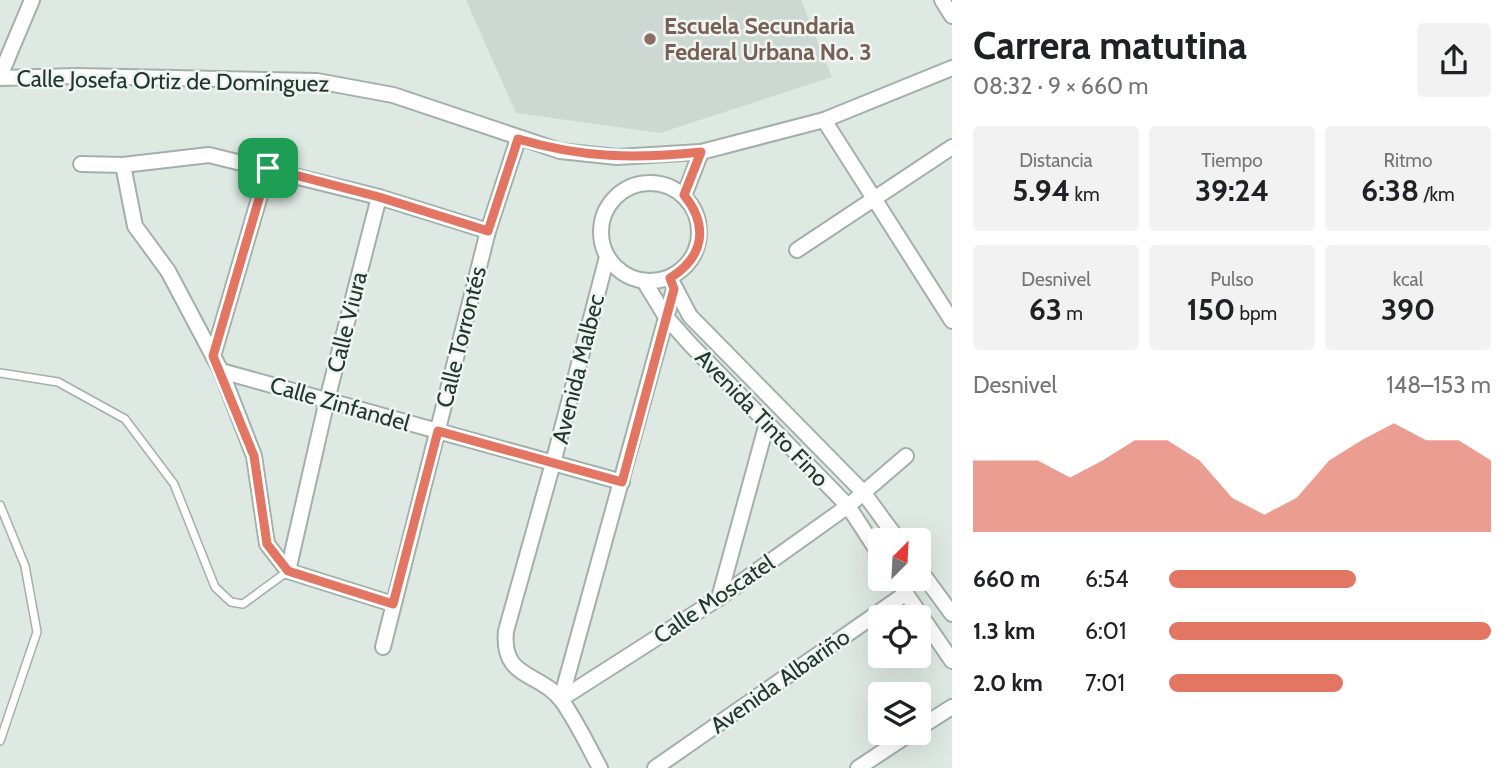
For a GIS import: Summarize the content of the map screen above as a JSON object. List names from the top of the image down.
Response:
{
  "streets": {
    "street": [
      "Calle Josefa Ortiz de Domínguez",
      "Calle Viura",
      "Calle Torrontés",
      "Avenida Malbec",
      "Calle Zinfandel",
      "Avenida Tinto Fino",
      "Calle Moscatel",
      "Avenida Albariño"
    ]
  },
  "crossings": [
    ["Calle Josefa Ortiz de Domínguez", "Calle Torrontés"],
    ["Calle Viura", "Calle Zinfandel"],
    ["Calle Torrontés", "Calle Zinfandel"],
    ["Avenida Malbec", "Calle Zinfandel"],
    ["Avenida Malbec", "Avenida Tinto Fino"],
    ["Avenida Malbec", "Calle Moscatel"],
    ["Avenida Tinto Fino", "Calle Moscatel"]
  ],
  "places": ["Escuela Secundaria Federal Urbana No. 3"],
  "north": "top right",
  "page": {
    "heading": ["Carrera matutina", "08:32 · 9 × 660 m"],
    "stats": [
      ["Distancia", "5.94 km"],
      ["Tiempo", "39:24"],
      ["Ritmo", "6:38 /km"],
      ["Desnivel", "63 m"],
      ["Pulso", "150 bpm"],
      ["kcal", "390"]
    ],
    "chart": ["Desnivel", "148–153 m"],
    "list": [
      {
        "name": "660 m",
        "note": "6:54"
      },
      {
        "name": "1.3 km",
        "note": "6:01"
      },
      {
        "name": "2.0 km",
        "note": "7:01"
      }
    ]
  }
}
